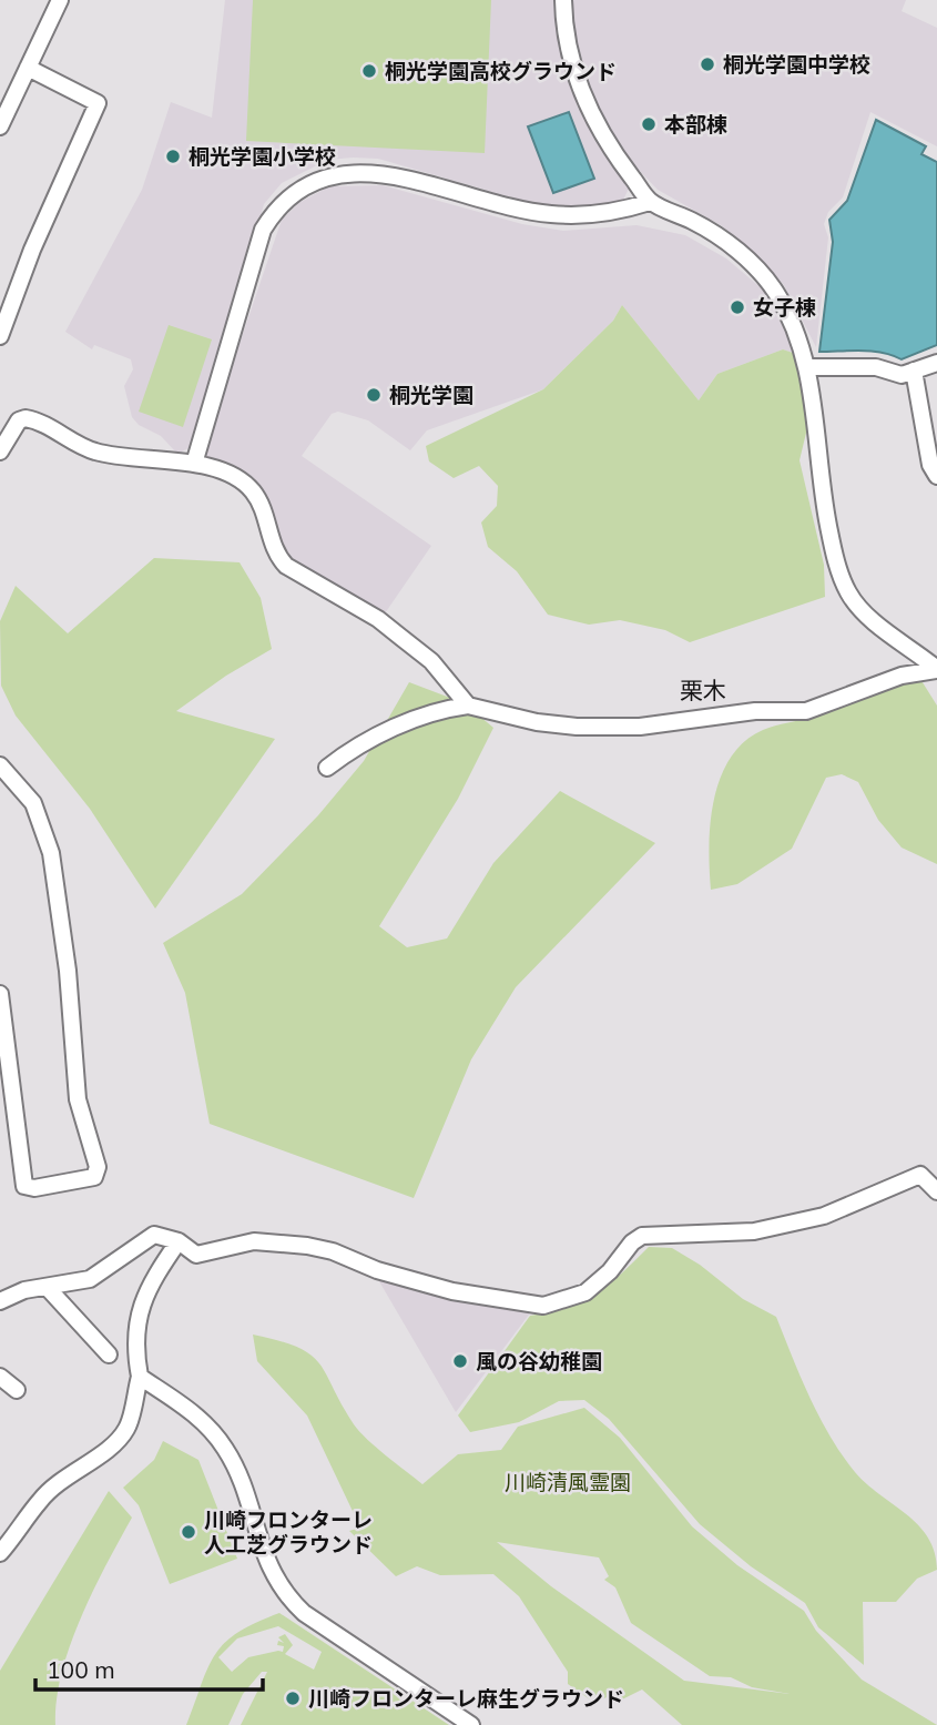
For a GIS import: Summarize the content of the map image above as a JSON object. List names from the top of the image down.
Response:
{
  "districts": ["栗木"],
  "parks": ["川崎清風霊園"],
  "places": [
    "桐光学園中学校",
    "桐光学園高校グラウンド",
    "本部棟",
    "桐光学園小学校",
    "女子棟",
    "桐光学園",
    "風の谷幼稚園",
    "川崎フロンターレ 人工芝グラウンド",
    "川崎フロンターレ麻生グラウンド"
  ],
  "scale_bar": "100 m"
}
